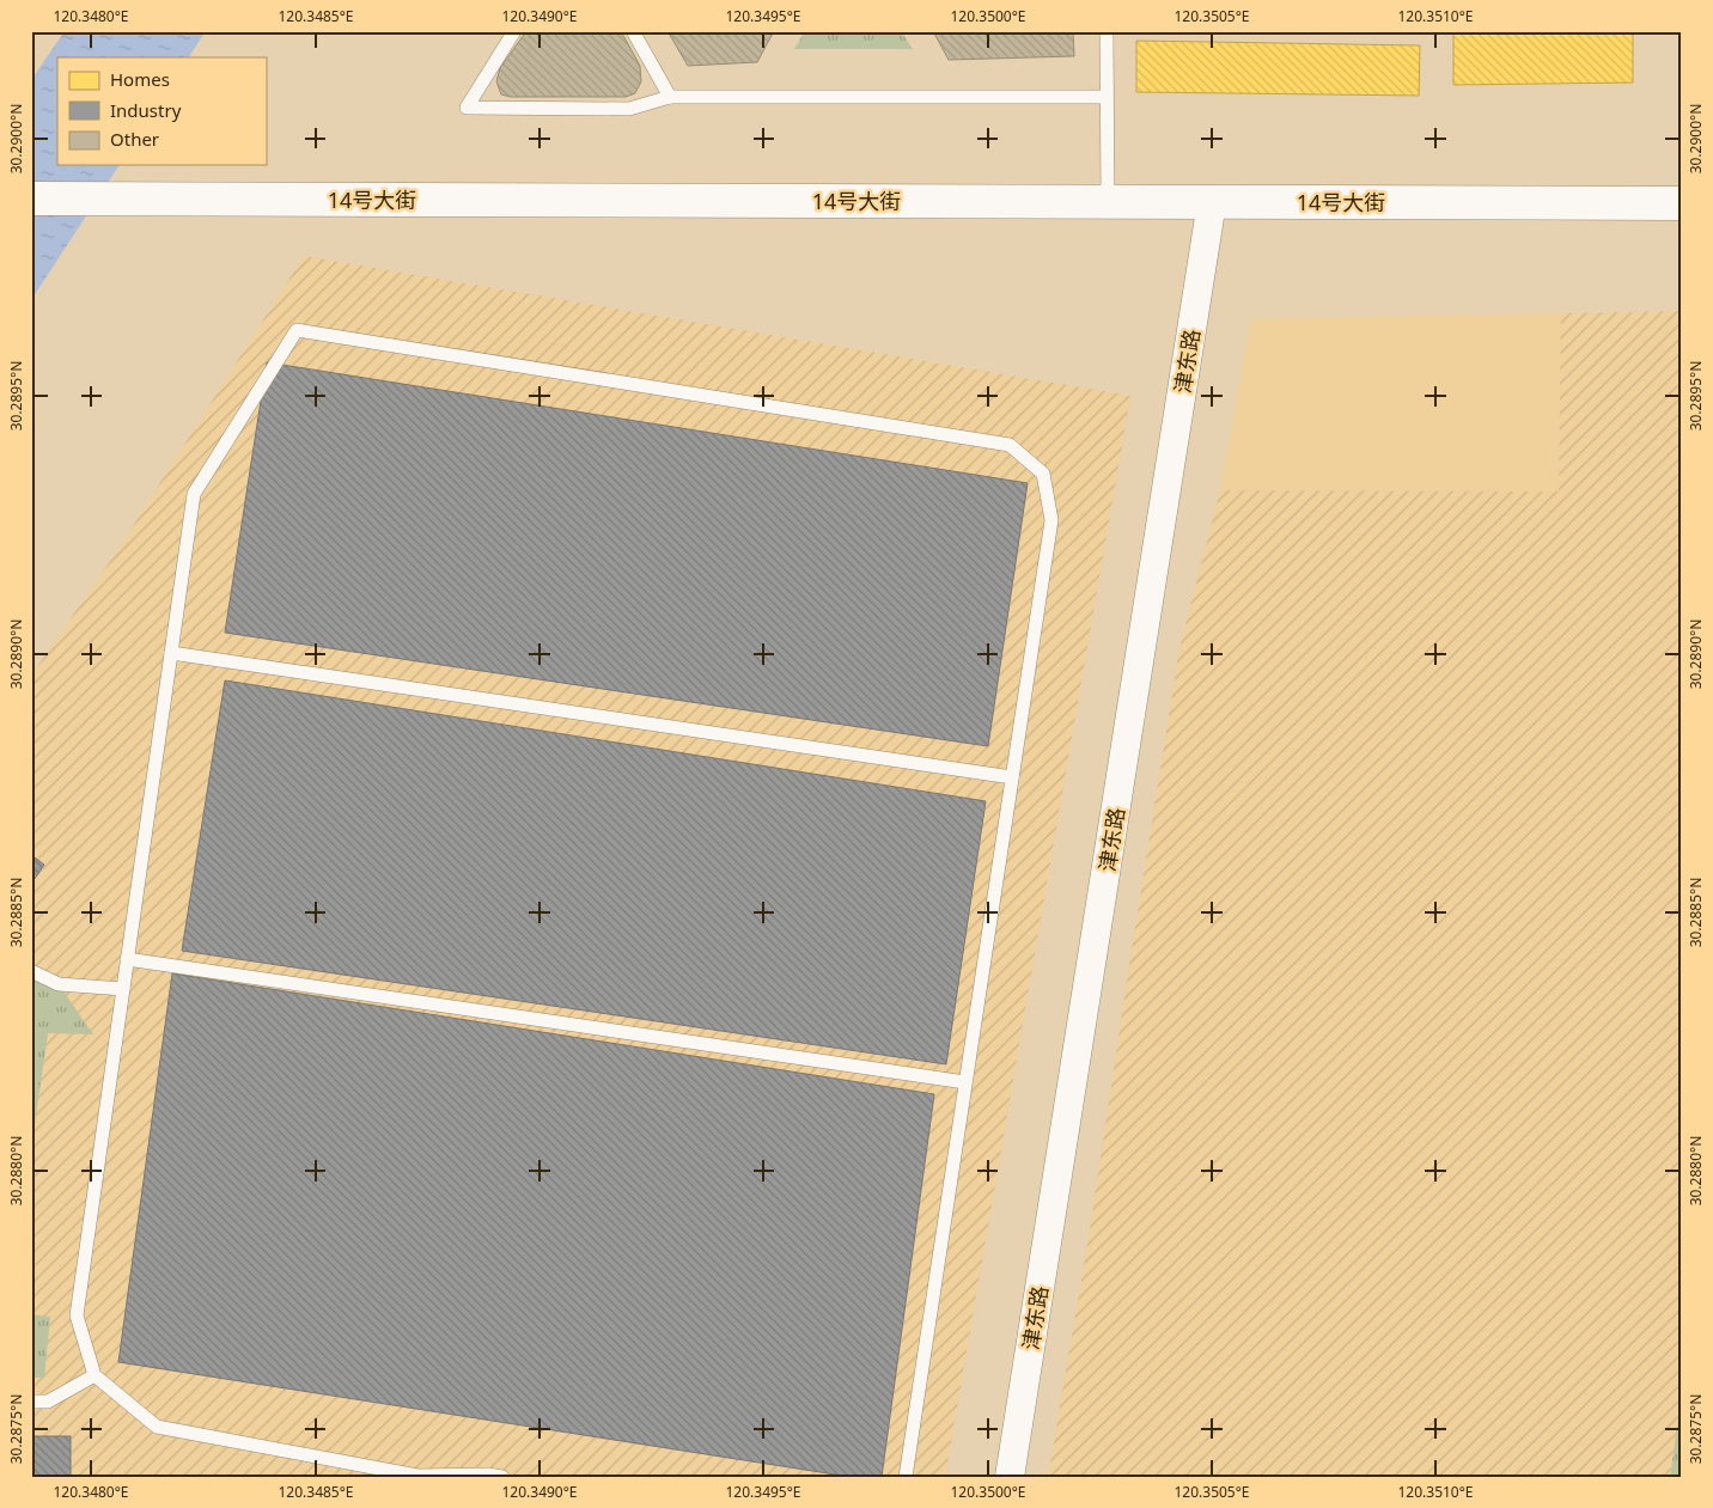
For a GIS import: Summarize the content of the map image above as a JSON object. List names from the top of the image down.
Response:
{
  "streets": {
    "street": ["14号大街", "津东路"]
  },
  "crossings": [
    ["14号大街", "津东路"]
  ],
  "legend": ["Homes", "Industry", "Other"],
  "coordinates": [
    "120.3480°E",
    "120.3485°E",
    "120.3490°E",
    "120.3495°E",
    "120.3500°E",
    "120.3505°E",
    "120.3510°E",
    "30.2900°N",
    "30.2895°N",
    "30.2890°N",
    "30.2885°N",
    "30.2880°N",
    "30.2875°N"
  ]
}
